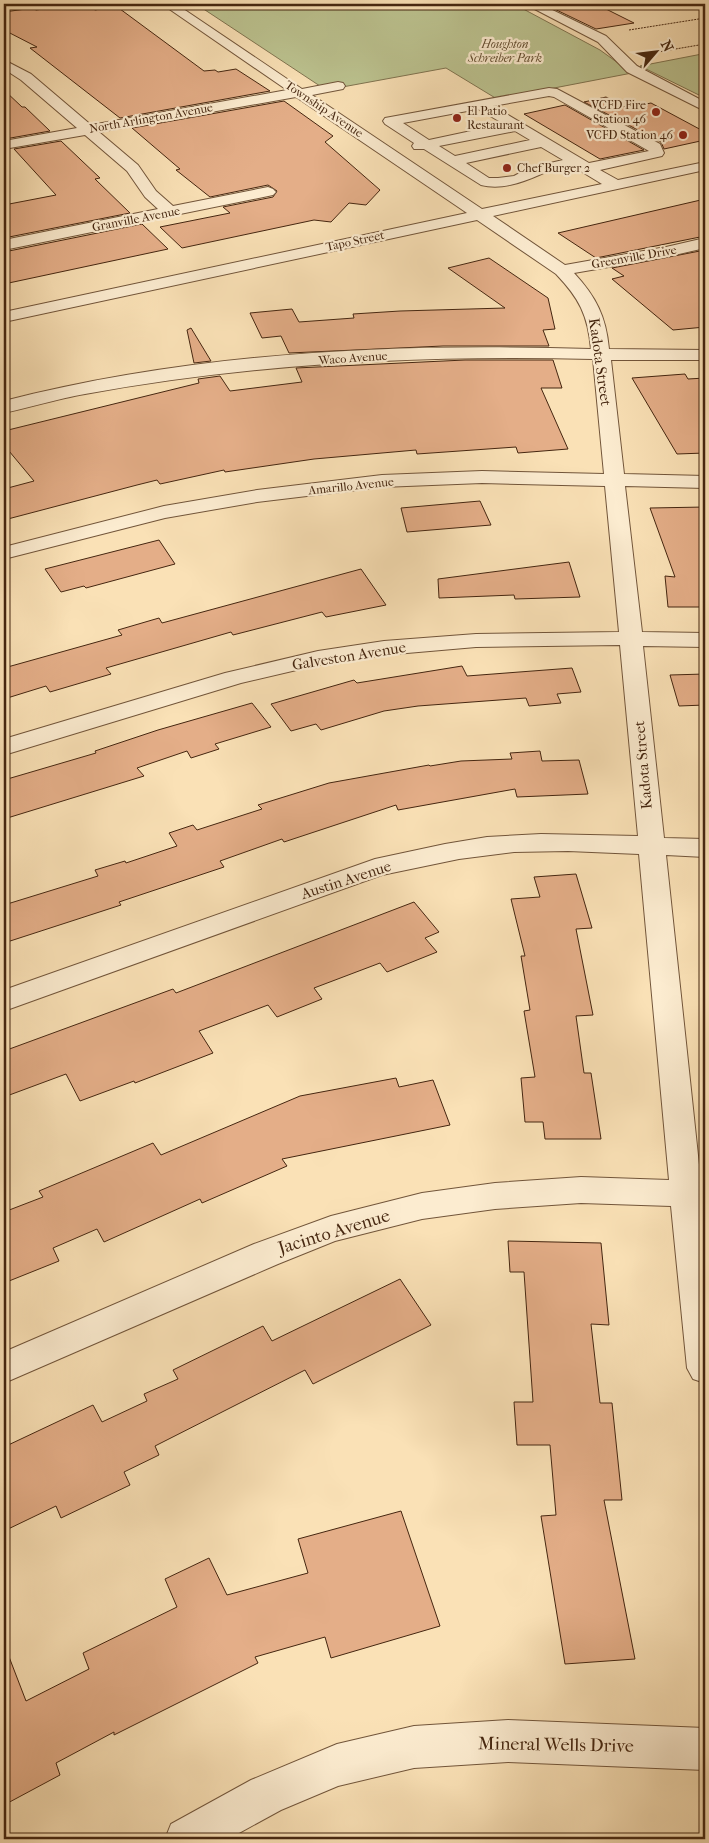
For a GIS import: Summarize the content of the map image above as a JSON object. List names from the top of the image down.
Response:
{
  "streets": {
    "street": [
      "Township Avenue",
      "North Arlington Avenue",
      "Granville Avenue",
      "Tapo Street",
      "Greenville Drive",
      "Waco Avenue",
      "Kadota Street",
      "Amarillo Avenue",
      "Galveston Avenue",
      "Austin Avenue",
      "Jacinto Avenue",
      "Mineral Wells Drive"
    ]
  },
  "crossings": [
    ["Township Avenue", "North Arlington Avenue"],
    ["Township Avenue", "Tapo Street"],
    ["Township Avenue", "Kadota Street"],
    ["Tapo Street", "Kadota Street"],
    ["Greenville Drive", "Kadota Street"],
    ["Waco Avenue", "Kadota Street"],
    ["Kadota Street", "Amarillo Avenue"],
    ["Kadota Street", "Galveston Avenue"],
    ["Kadota Street", "Austin Avenue"],
    ["Kadota Street", "Jacinto Avenue"]
  ],
  "parks": ["Houghton Schreiber Park"],
  "places": [
    "VCFD Fire Station 46",
    "El Patio Restaurant",
    "VCFD Station 46",
    "Chef Burger 2"
  ],
  "north": "top right"
}
